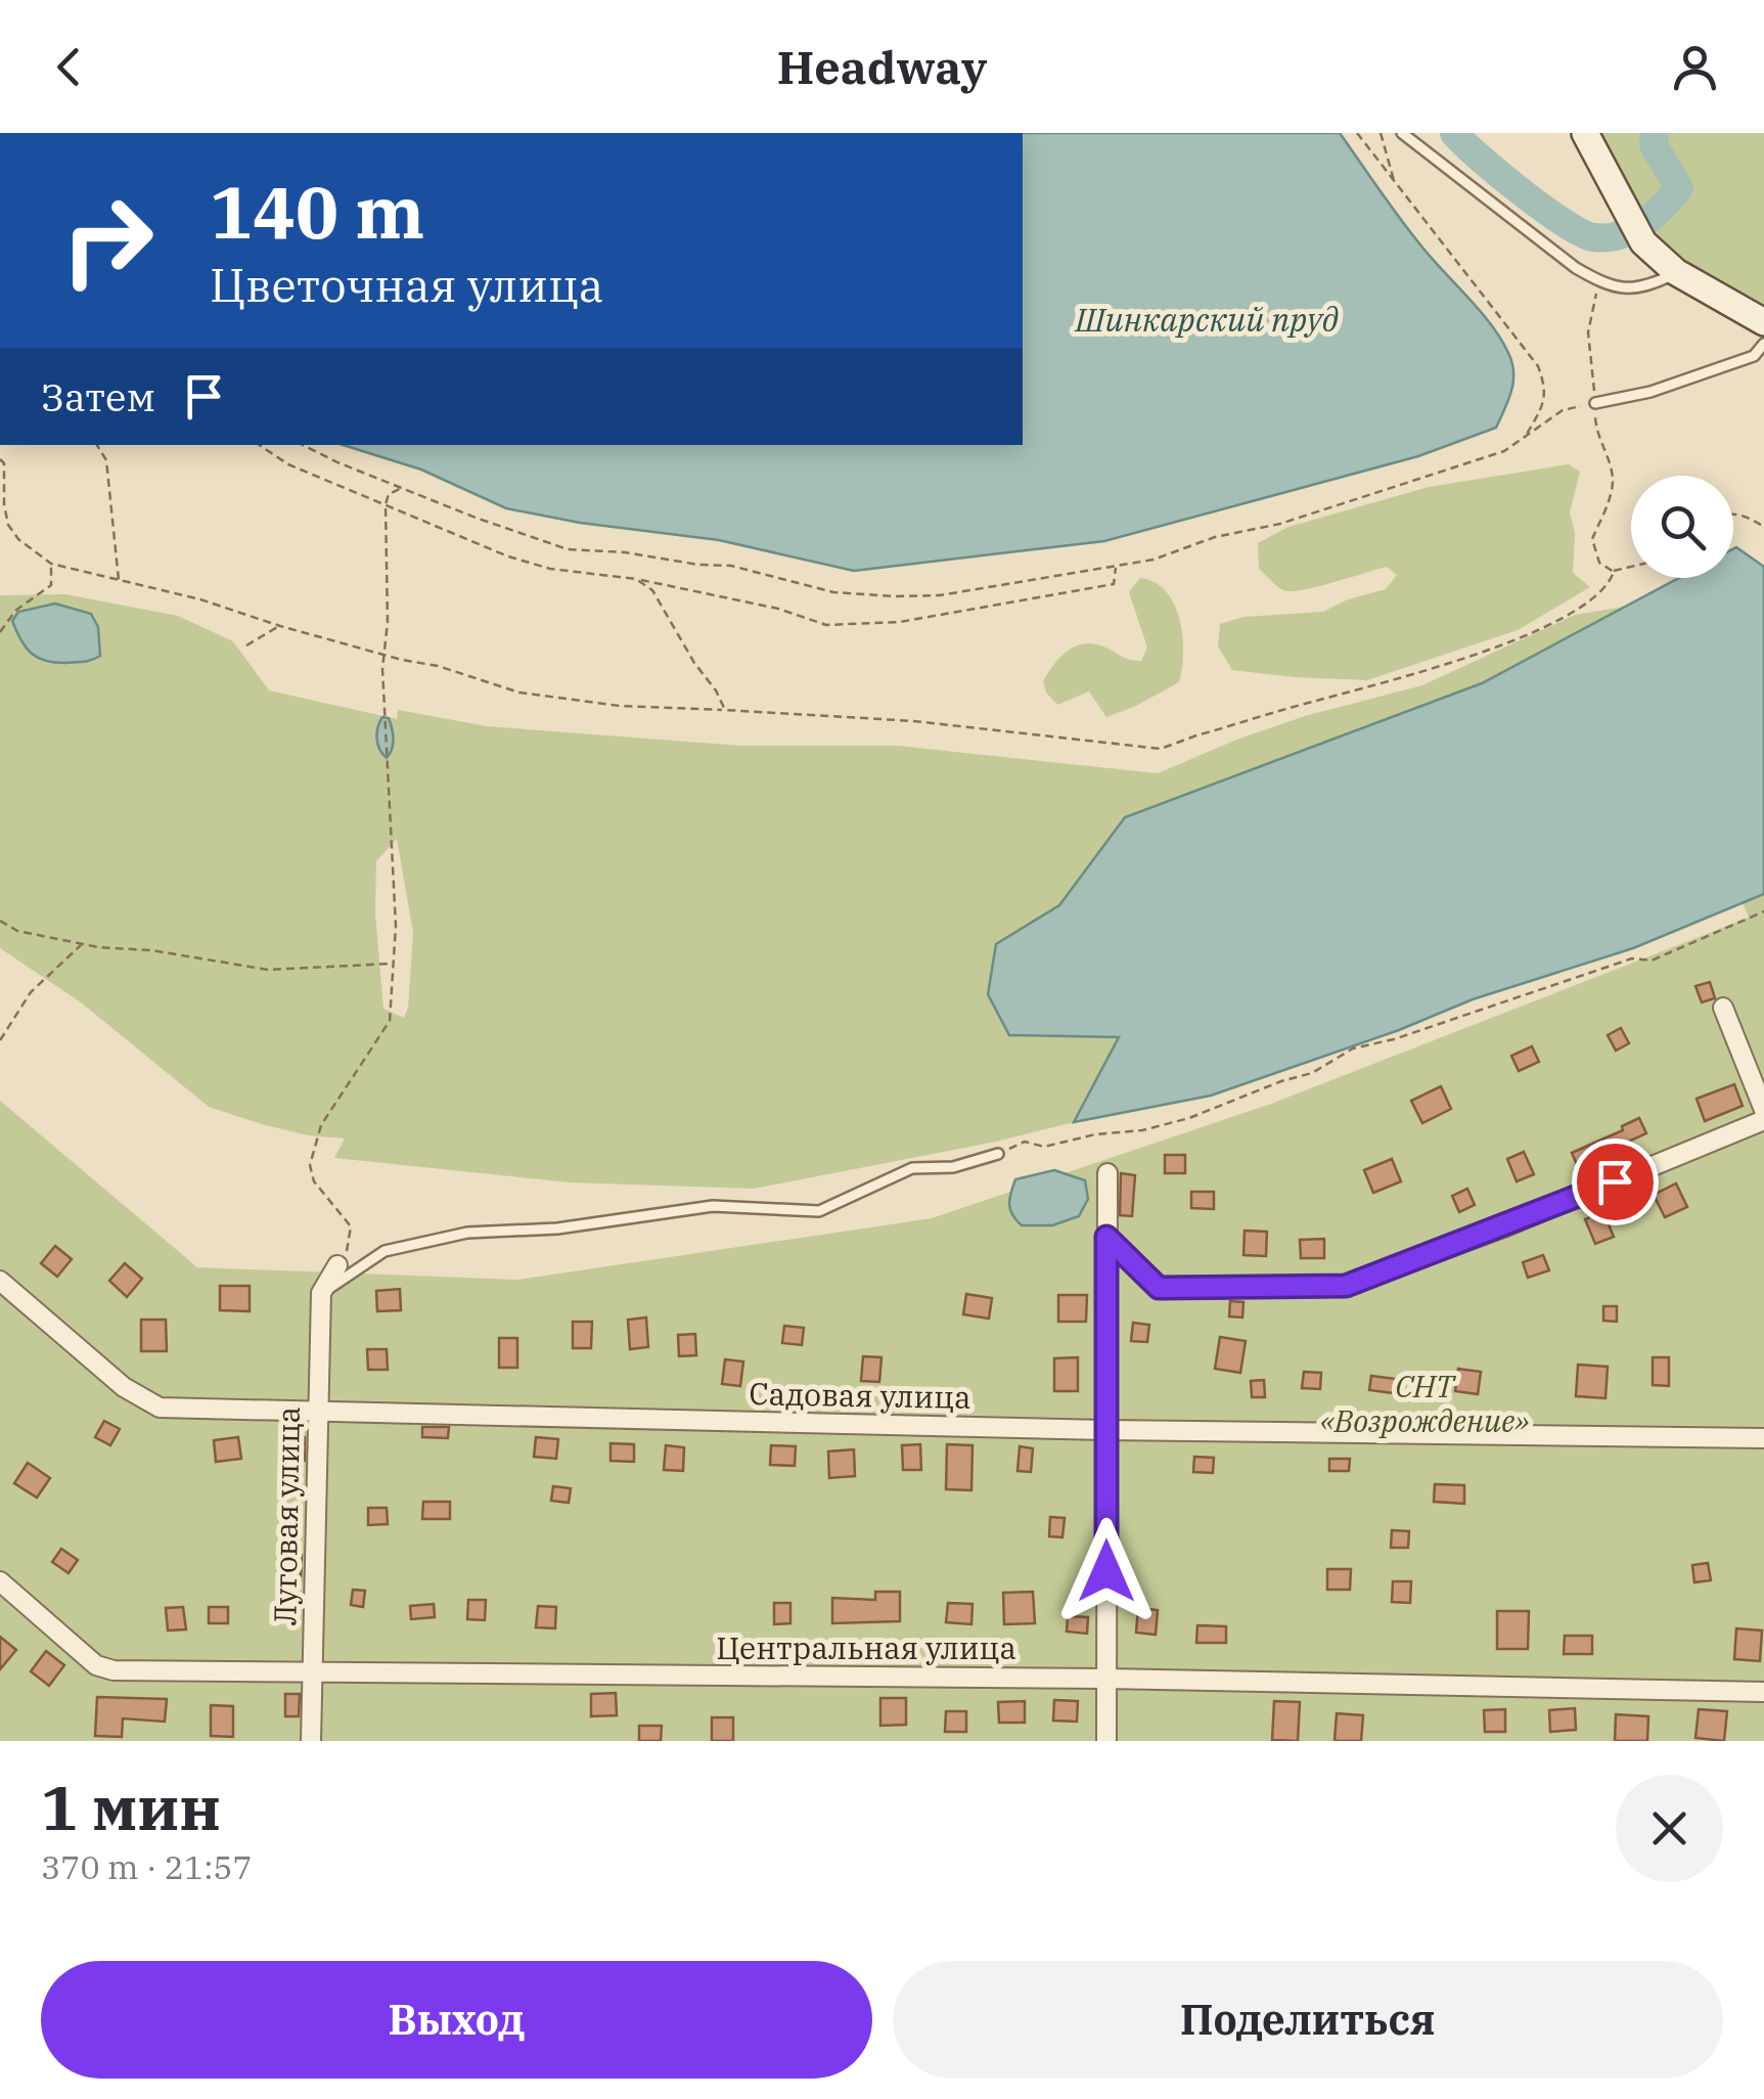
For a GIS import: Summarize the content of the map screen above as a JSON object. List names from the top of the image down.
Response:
{
  "streets": {
    "street": ["Садовая улица", "Луговая улица", "Центральная улица"]
  },
  "crossings": [
    ["Садовая улица", "Луговая улица"],
    ["Луговая улица", "Центральная улица"]
  ],
  "water": ["Шинкарский пруд"],
  "parks": ["СНТ «Возрождение»"],
  "page": {
    "header": "Headway",
    "turn": ["140 m", "Цветочная улица"],
    "then": "Затем",
    "heading": ["1 мин", "370 m · 21:57"],
    "buttons": ["Выход", "Поделиться"]
  }
}
